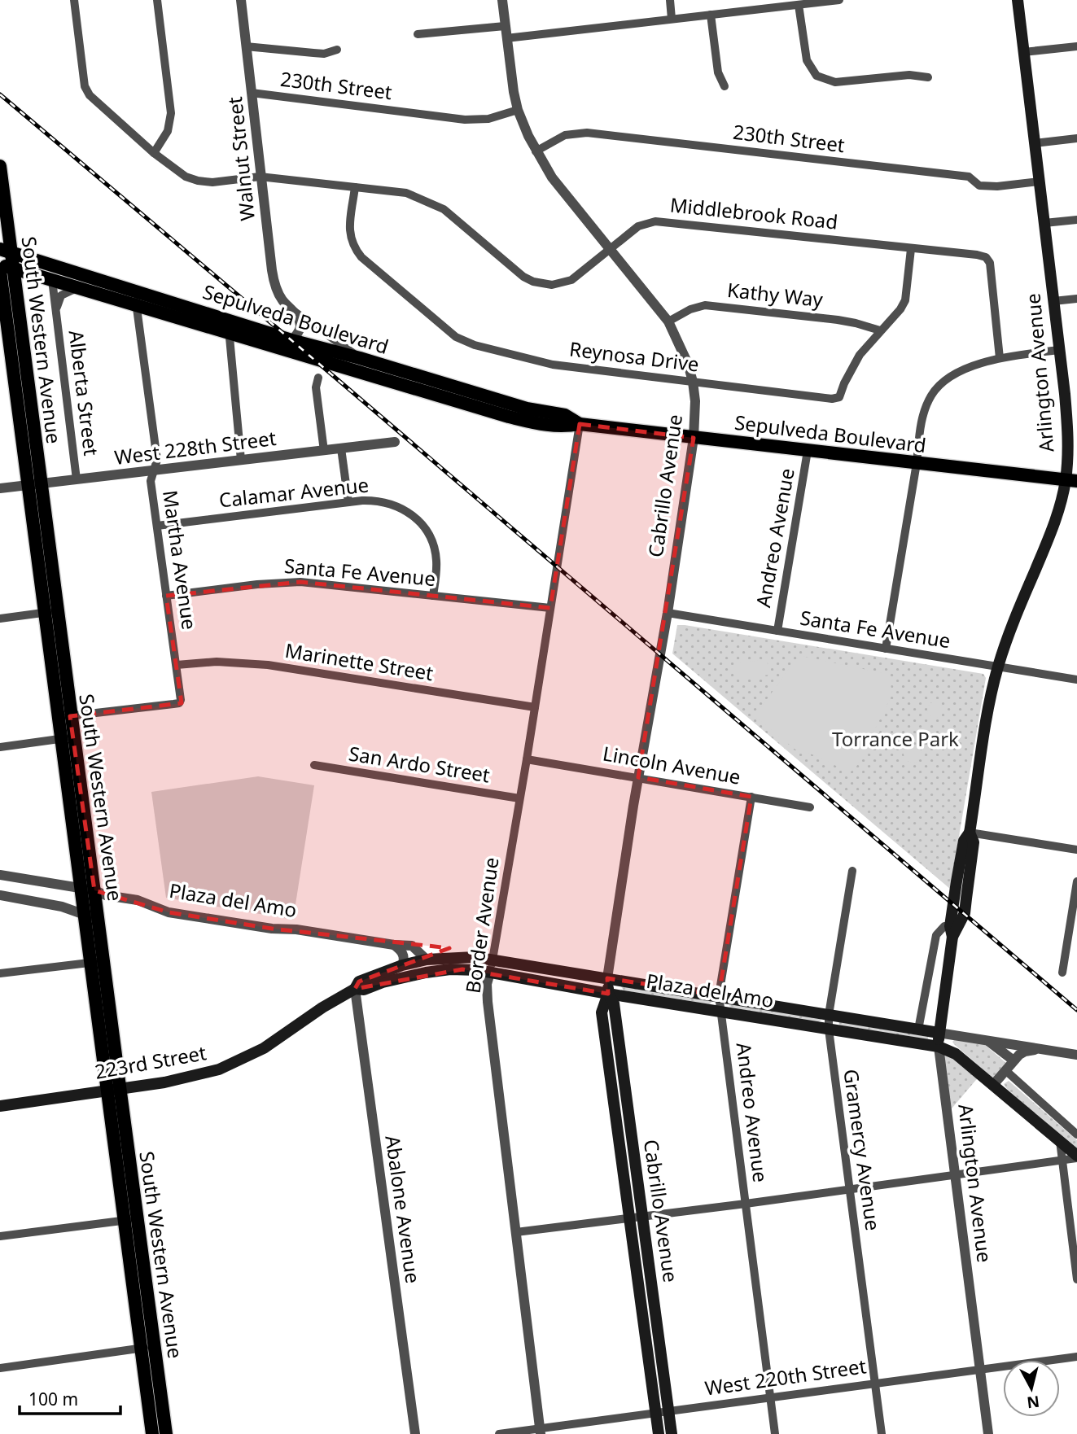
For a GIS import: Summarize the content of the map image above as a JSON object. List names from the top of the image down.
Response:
{
  "streets": {
    "main road": [
      "Sepulveda Boulevard",
      "South Western Avenue",
      "Arlington Avenue",
      "Cabrillo Avenue",
      "Plaza del Amo",
      "223rd Street"
    ],
    "street": [
      "230th Street",
      "Walnut Street",
      "Middlebrook Road",
      "Kathy Way",
      "Reynosa Drive",
      "Alberta Street",
      "West 228th Street",
      "Calamar Avenue",
      "Andreo Avenue",
      "Martha Avenue",
      "Santa Fe Avenue",
      "Marinette Street",
      "San Ardo Street",
      "Lincoln Avenue",
      "Border Avenue",
      "Gramercy Avenue",
      "Abalone Avenue",
      "West 220th Street"
    ]
  },
  "crossings": [
    ["230th Street", "Walnut Street"],
    ["230th Street", "Arlington Avenue"],
    ["230th Street", "Cabrillo Avenue"],
    ["Walnut Street", "Middlebrook Road"],
    ["Walnut Street", "Sepulveda Boulevard"],
    ["Middlebrook Road", "Reynosa Drive"],
    ["Middlebrook Road", "Cabrillo Avenue"],
    ["Kathy Way", "Reynosa Drive"],
    ["Kathy Way", "Cabrillo Avenue"],
    ["Sepulveda Boulevard", "South Western Avenue"],
    ["Sepulveda Boulevard", "Arlington Avenue"],
    ["Sepulveda Boulevard", "Alberta Street"],
    ["Sepulveda Boulevard", "Cabrillo Avenue"],
    ["Sepulveda Boulevard", "Andreo Avenue"],
    ["Sepulveda Boulevard", "Martha Avenue"],
    ["Sepulveda Boulevard", "Border Avenue"],
    ["South Western Avenue", "West 228th Street"],
    ["South Western Avenue", "Martha Avenue"],
    ["South Western Avenue", "Plaza del Amo"],
    ["South Western Avenue", "223rd Street"],
    ["Reynosa Drive", "Cabrillo Avenue"],
    ["Arlington Avenue", "Santa Fe Avenue"],
    ["Arlington Avenue", "Plaza del Amo"],
    ["Arlington Avenue", "West 220th Street"],
    ["Alberta Street", "West 228th Street"],
    ["West 228th Street", "Martha Avenue"],
    ["Cabrillo Avenue", "Santa Fe Avenue"],
    ["Cabrillo Avenue", "Lincoln Avenue"],
    ["Cabrillo Avenue", "Plaza del Amo"],
    ["Cabrillo Avenue", "West 220th Street"],
    ["Calamar Avenue", "Martha Avenue"],
    ["Calamar Avenue", "Santa Fe Avenue"],
    ["Andreo Avenue", "Santa Fe Avenue"],
    ["Andreo Avenue", "Lincoln Avenue"],
    ["Andreo Avenue", "Plaza del Amo"],
    ["Andreo Avenue", "West 220th Street"],
    ["Martha Avenue", "Santa Fe Avenue"],
    ["Martha Avenue", "Marinette Street"],
    ["Santa Fe Avenue", "Border Avenue"],
    ["Marinette Street", "Border Avenue"],
    ["San Ardo Street", "Border Avenue"],
    ["Lincoln Avenue", "Border Avenue"],
    ["Plaza del Amo", "Border Avenue"],
    ["Plaza del Amo", "223rd Street"],
    ["Plaza del Amo", "Gramercy Avenue"],
    ["Plaza del Amo", "Abalone Avenue"],
    ["Border Avenue", "West 220th Street"],
    ["223rd Street", "Abalone Avenue"],
    ["Gramercy Avenue", "West 220th Street"]
  ],
  "parks": ["Torrance Park"],
  "scale_bar": "100 m",
  "north": "bottom"
}
